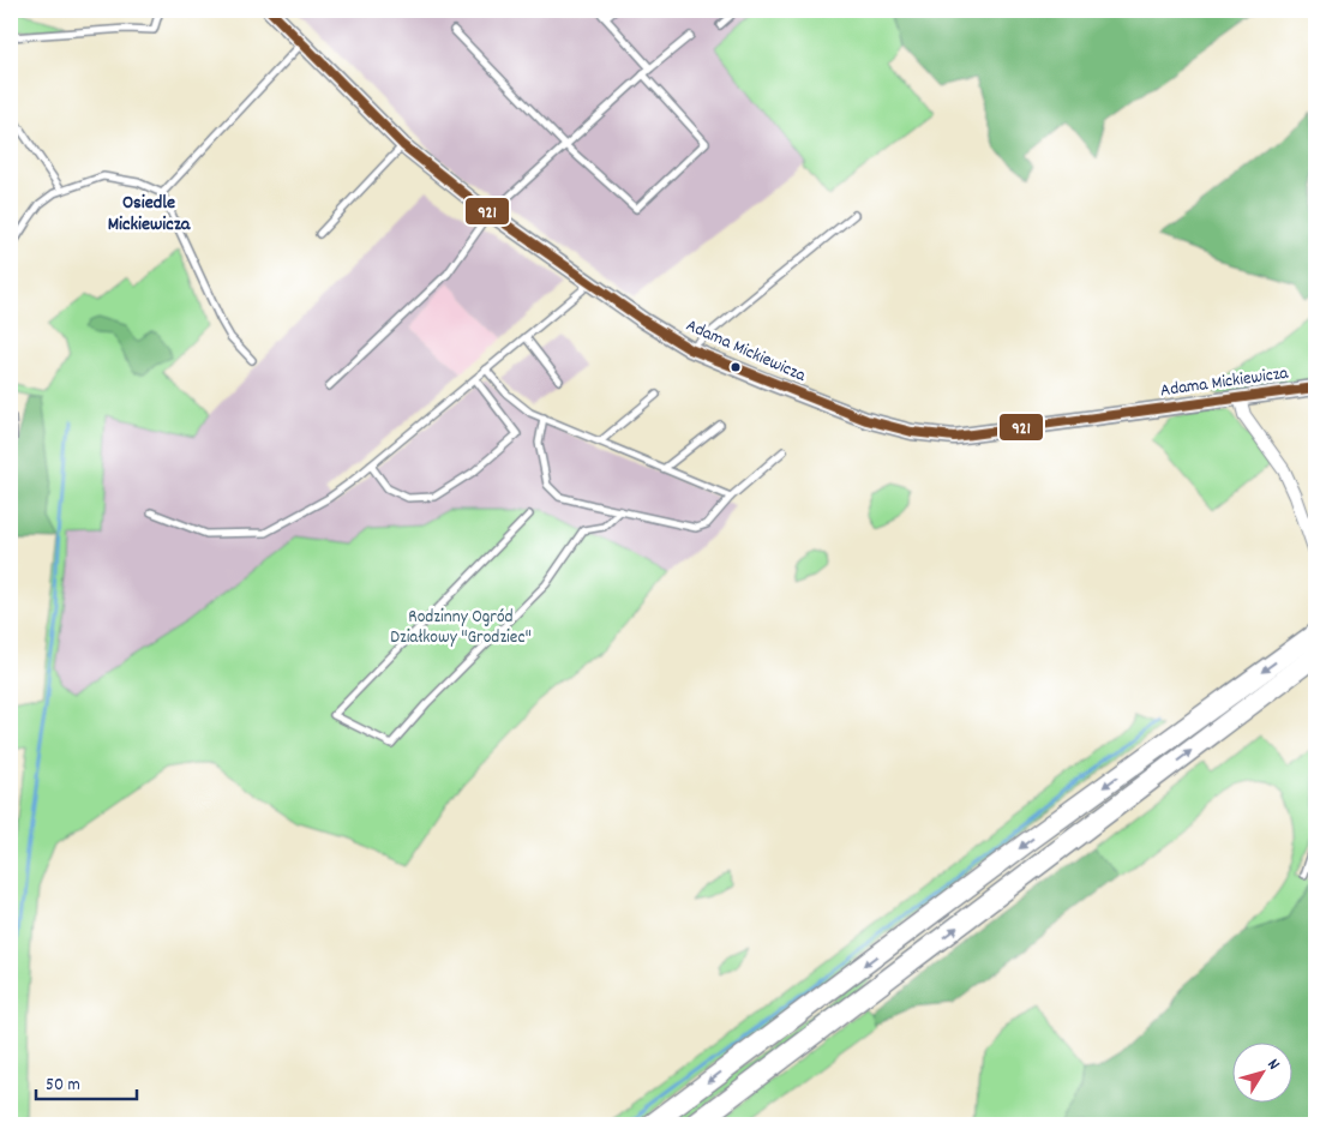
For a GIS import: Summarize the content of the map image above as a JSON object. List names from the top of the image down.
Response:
{
  "streets": {
    "street": ["Adama Mickiewicza"]
  },
  "districts": ["Osiedle Mickiewicza"],
  "parks": ["Rodzinny Ogród Działkowy \"Grodziec\""],
  "lines": ["transit line 921"],
  "scale_bar": "50 m",
  "north": "top right"
}
